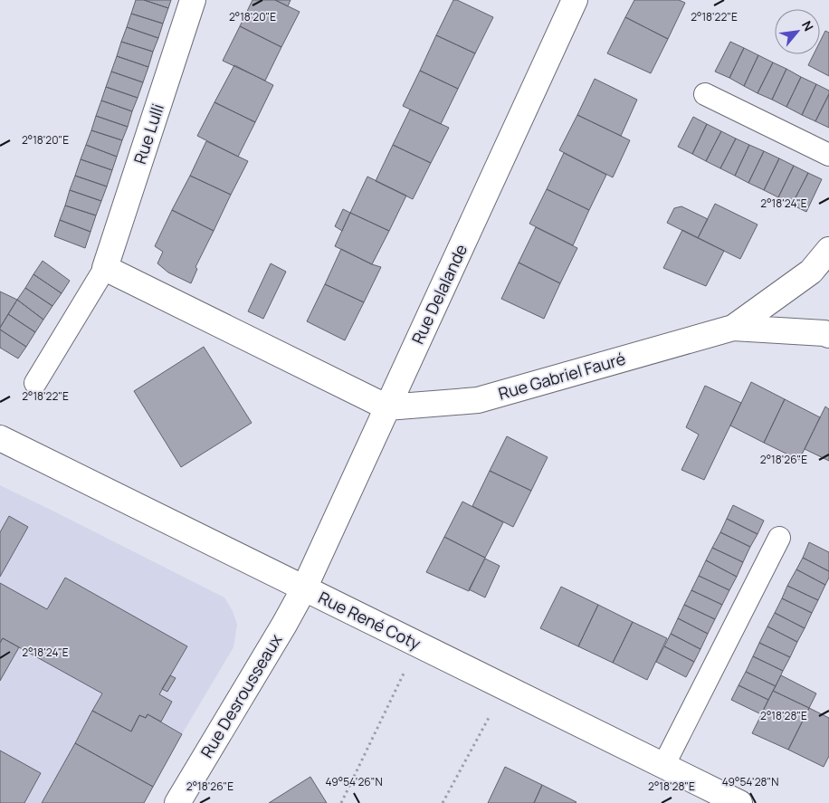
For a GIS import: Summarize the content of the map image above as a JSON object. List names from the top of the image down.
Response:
{
  "streets": {
    "street": [
      "Rue Lulli",
      "Rue Delalande",
      "Rue Gabriel Fauré",
      "Rue René Coty",
      "Rue Desrousseaux"
    ]
  },
  "crossings": [
    ["Rue Delalande", "Rue Gabriel Fauré"],
    ["Rue Delalande", "Rue René Coty"],
    ["Rue Delalande", "Rue Desrousseaux"],
    ["Rue René Coty", "Rue Desrousseaux"]
  ],
  "north": "top right",
  "coordinates": [
    "2°18'20\"E",
    "2°18'22\"E",
    "2°18'24\"E",
    "2°18'26\"E",
    "2°18'28\"E",
    "49°54'26\"N",
    "49°54'28\"N"
  ]
}
